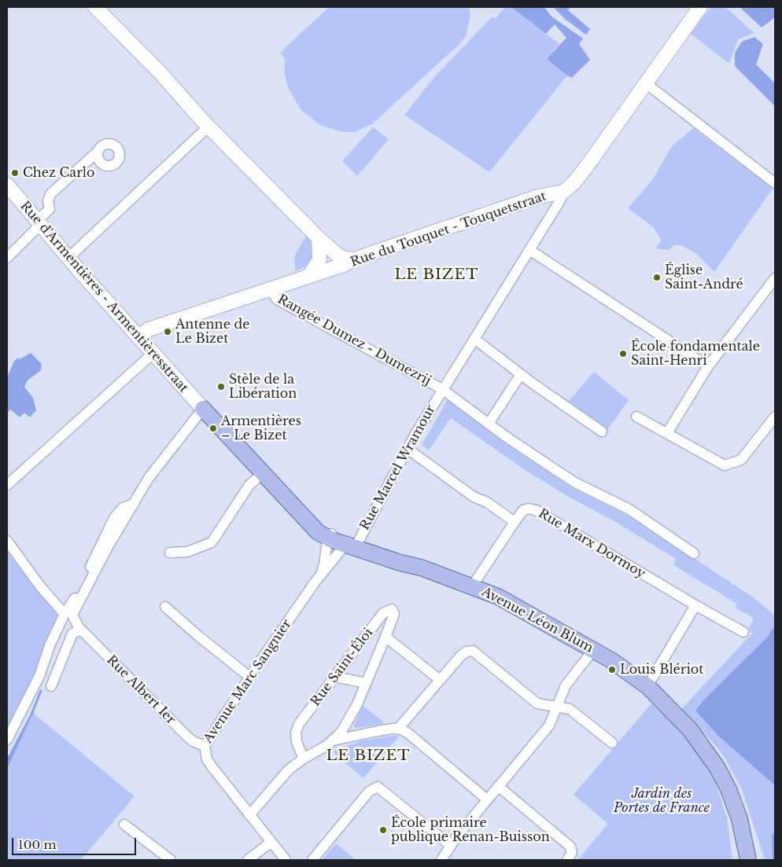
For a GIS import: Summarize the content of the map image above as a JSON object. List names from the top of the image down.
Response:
{
  "streets": {
    "main road": ["Avenue Léon Blum"],
    "street": [
      "Rue du Touquet - Touquetstraat",
      "Rue d'Armentières - Armentièresstraat",
      "Rangée Dumez - Dumezrij",
      "Rue Marcel Wramour",
      "Rue Marx Dormoy",
      "Rue Saint-Éloi",
      "Avenue Marc Sangnier",
      "Rue Albert Ier"
    ]
  },
  "crossings": [
    ["Rue du Touquet - Touquetstraat", "Rue d'Armentières - Armentièresstraat"],
    ["Rue du Touquet - Touquetstraat", "Rangée Dumez - Dumezrij"],
    ["Rue du Touquet - Touquetstraat", "Rue Marcel Wramour"],
    ["Rue d'Armentières - Armentièresstraat", "Avenue Léon Blum"],
    ["Rangée Dumez - Dumezrij", "Rue Marcel Wramour"],
    ["Rue Marcel Wramour", "Avenue Léon Blum"],
    ["Rue Marcel Wramour", "Avenue Marc Sangnier"],
    ["Avenue Léon Blum", "Avenue Marc Sangnier"],
    ["Rue Saint-Éloi", "Avenue Marc Sangnier"],
    ["Avenue Marc Sangnier", "Rue Albert Ier"]
  ],
  "districts": ["LE BIZET", "LE BIZET"],
  "parks": ["Jardin des Portes de France"],
  "places": [
    "Chez Carlo",
    "Église Saint-André",
    "Antenne de Le Bizet",
    "École fondamentale Saint-Henri",
    "Stèle de la Libération",
    "Armentières – Le Bizet",
    "Louis Blériot",
    "École primaire publique Renan-Buisson"
  ],
  "scale_bar": "100 m"
}
